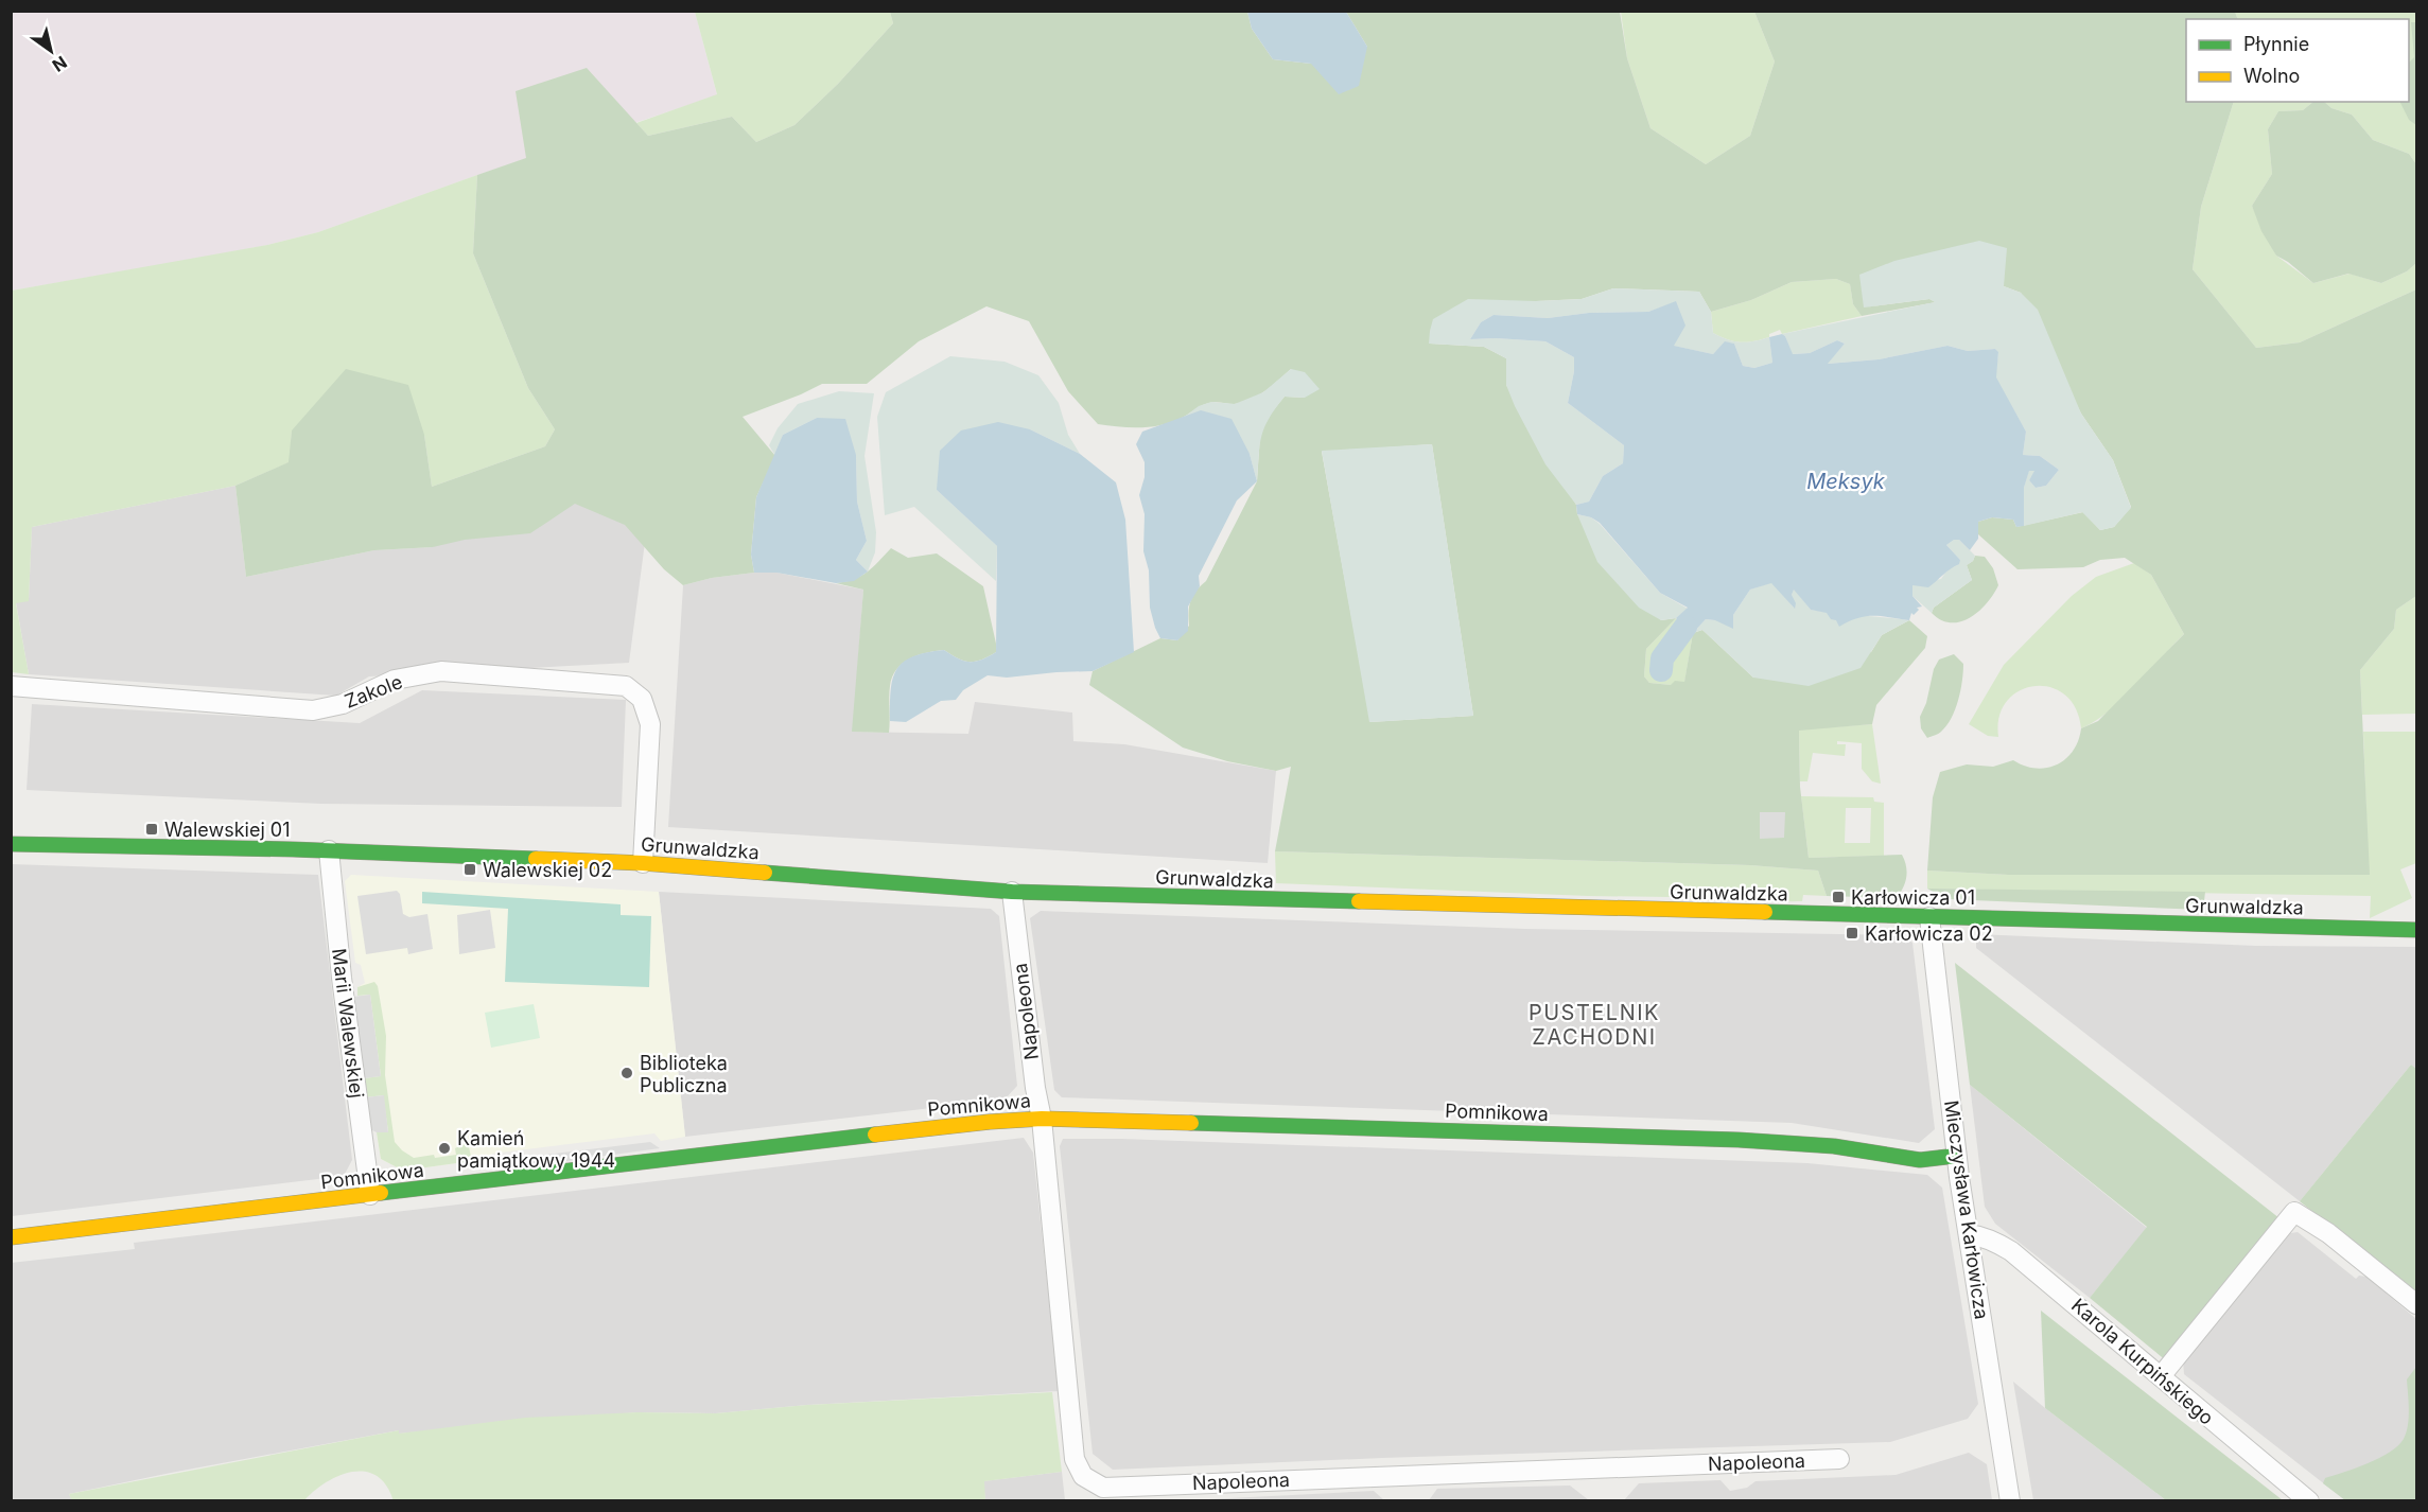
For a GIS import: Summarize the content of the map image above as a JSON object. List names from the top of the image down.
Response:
{
  "streets": {
    "street": [
      "Zakole",
      "Grunwaldzka",
      "Napoleona",
      "Marii Walewskiej",
      "Pomnikowa",
      "Mieczysława Karłowicza",
      "Karola Kurpińskiego"
    ]
  },
  "crossings": [
    ["Zakole", "Grunwaldzka"],
    ["Grunwaldzka", "Napoleona"],
    ["Grunwaldzka", "Marii Walewskiej"],
    ["Grunwaldzka", "Mieczysława Karłowicza"],
    ["Napoleona", "Pomnikowa"],
    ["Marii Walewskiej", "Pomnikowa"],
    ["Pomnikowa", "Mieczysława Karłowicza"],
    ["Mieczysława Karłowicza", "Karola Kurpińskiego"]
  ],
  "districts": ["PUSTELNIK ZACHODNI"],
  "water": ["Meksyk"],
  "places": {
    "transit": [
      "Walewskiej 01",
      "Walewskiej 02",
      "Karłowicza 01",
      "Karłowicza 02"
    ],
    "other": ["Biblioteka Publiczna", "Kamień pamiątkowy 1944"]
  },
  "legend": ["Płynnie", "Wolno"],
  "north": "bottom right"
}
